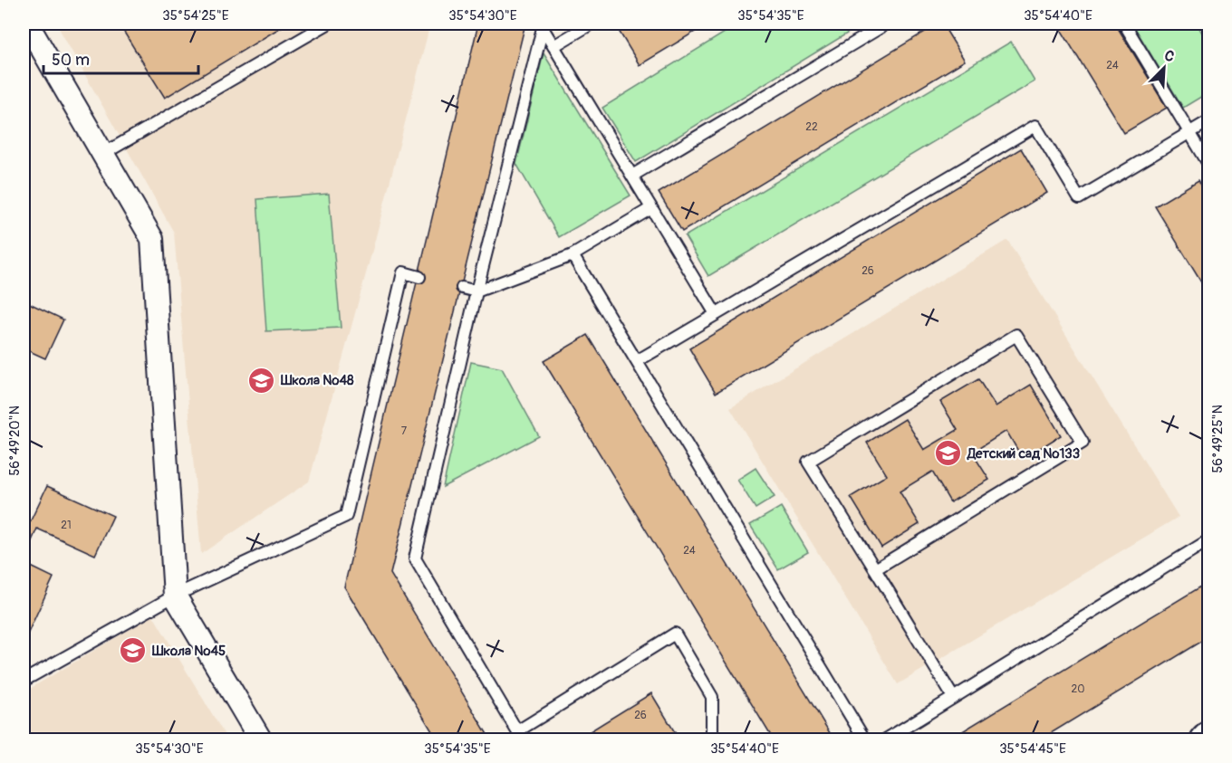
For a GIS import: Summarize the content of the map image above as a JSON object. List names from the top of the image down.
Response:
{
  "places": {
    "school or university": ["Школа №48", "Детский сад №133", "Школа №45"]
  },
  "house_numbers": [
    "24",
    "22",
    "26",
    "7",
    "21",
    "24",
    "20",
    "26"
  ],
  "scale_bar": "50 m",
  "north": "top right",
  "coordinates": [
    "35°54'25\"E",
    "35°54'30\"E",
    "35°54'35\"E",
    "35°54'40\"E",
    "56°49'25\"N",
    "56°49'20\"N",
    "35°54'45\"E"
  ]
}
